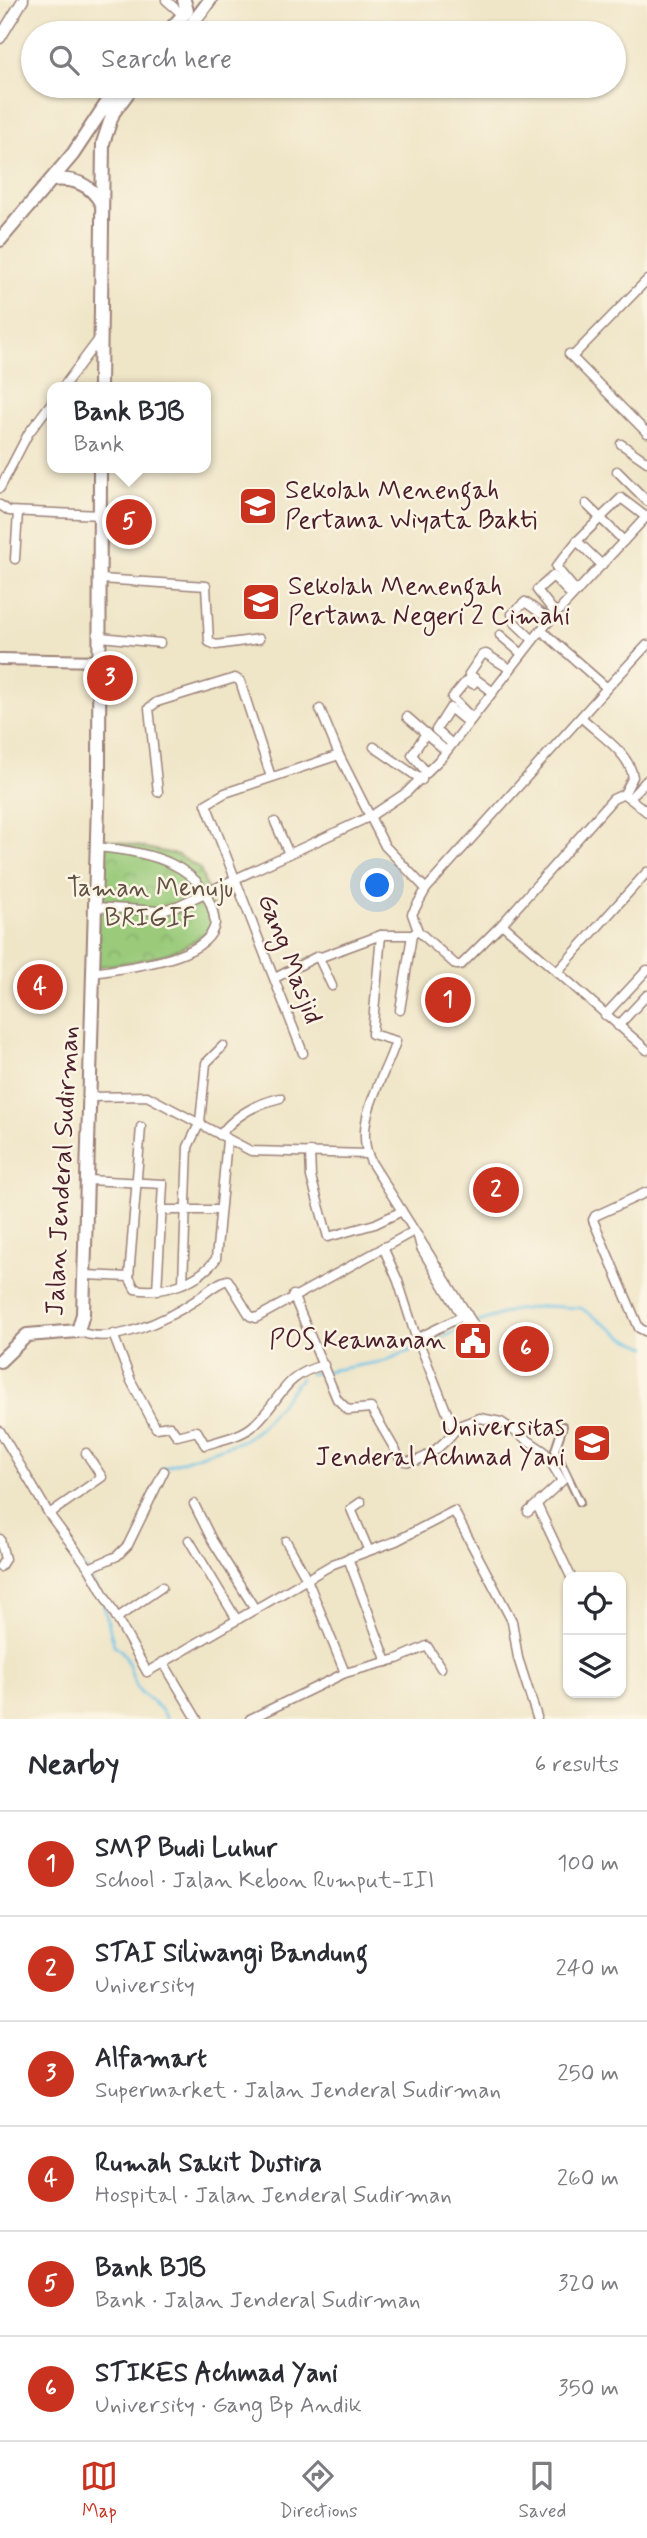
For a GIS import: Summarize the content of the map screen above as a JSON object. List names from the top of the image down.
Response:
{
  "streets": {
    "main road": ["Jalan Jenderal Sudirman"],
    "street": ["Gang Masjid"]
  },
  "parks": ["Taman Menuju BRIGIF"],
  "places": {
    "school or university": ["Sekolah Menengah Pertama Wiyata Bakti", "Sekolah Menengah Pertama Negeri 2 Cimahi", "Universitas Jenderal Achmad Yani"],
    "public building": ["POS Keamanan"]
  },
  "page": {
    "search": "Search here",
    "popup": ["Bank BJB", "Bank"],
    "pins": [
      "5",
      "3",
      "4",
      "1",
      "2",
      "6"
    ],
    "heading": ["Nearby", "6 results"],
    "list": [
      {
        "mark": "1",
        "name": "SMP Budi Luhur",
        "note": "School · Jalan Kebon Rumput-III",
        "value": "100 m"
      },
      {
        "mark": "2",
        "name": "STAI Siliwangi Bandung",
        "note": "University",
        "value": "240 m"
      },
      {
        "mark": "3",
        "name": "Alfamart",
        "note": "Supermarket · Jalan Jenderal Sudirman",
        "value": "250 m"
      },
      {
        "mark": "4",
        "name": "Rumah Sakit Dustira",
        "note": "Hospital · Jalan Jenderal Sudirman",
        "value": "260 m"
      },
      {
        "mark": "5",
        "name": "Bank BJB",
        "note": "Bank · Jalan Jenderal Sudirman",
        "value": "320 m"
      },
      {
        "mark": "6",
        "name": "STIKES Achmad Yani",
        "note": "University · Gang Bp Andik",
        "value": "350 m"
      }
    ],
    "nav": ["Map", "Directions", "Saved"]
  }
}
